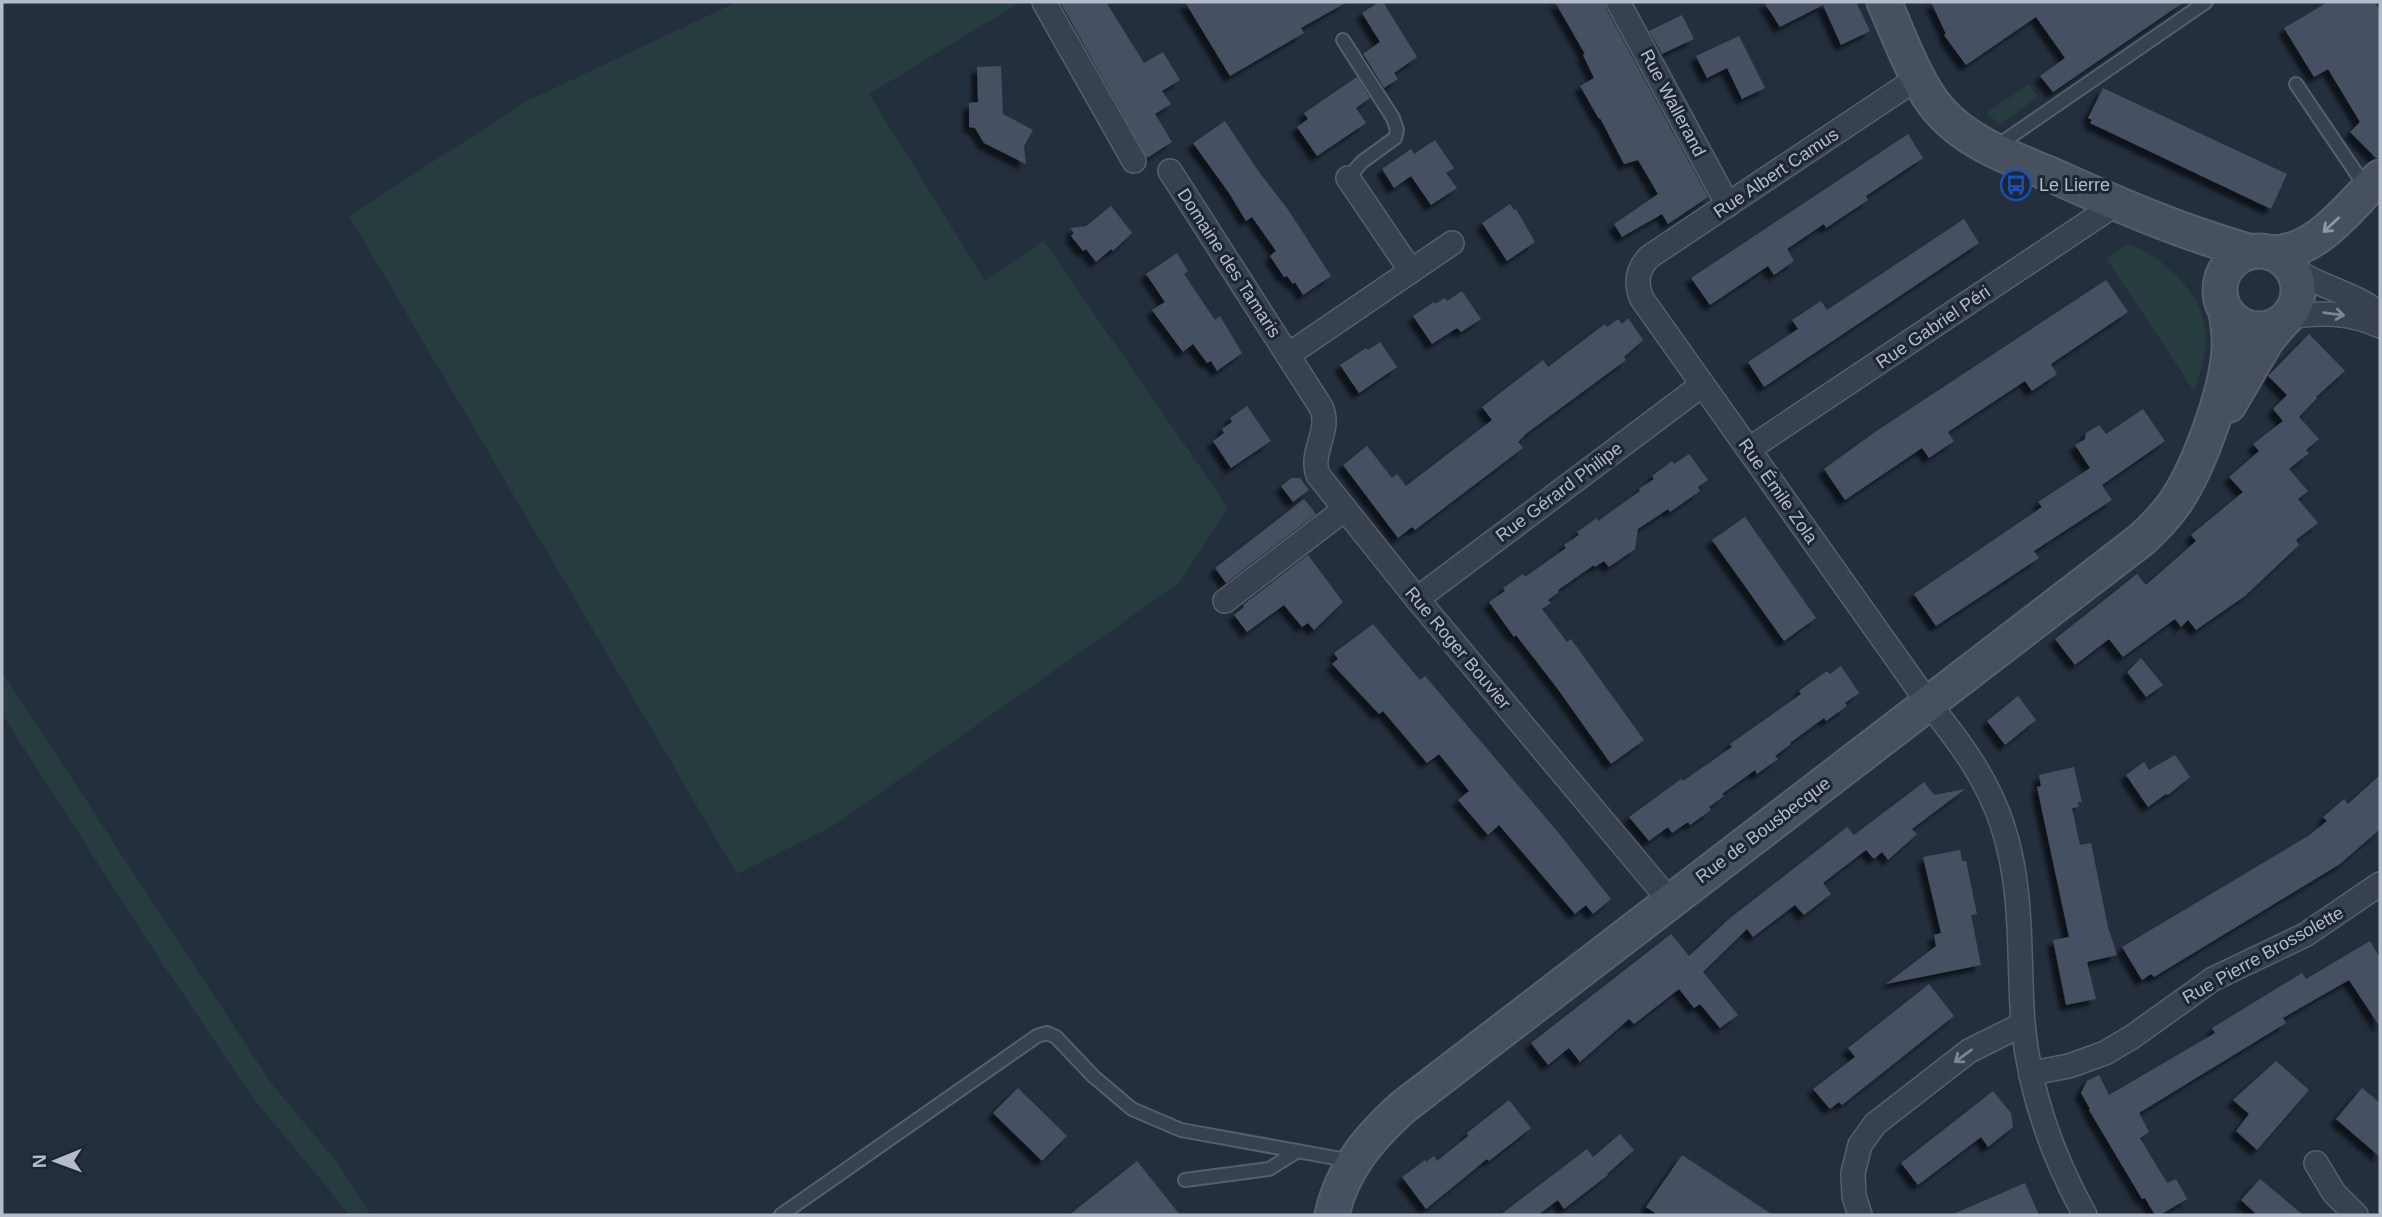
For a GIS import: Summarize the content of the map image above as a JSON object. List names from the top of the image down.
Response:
{
  "streets": {
    "street": [
      "Rue Wallerand",
      "Rue Albert Camus",
      "Domaine des Tamaris",
      "Rue Gabriel Péri",
      "Rue Émile Zola",
      "Rue Gérard Philipe",
      "Rue Roger Bouvier",
      "Rue de Bousbecque",
      "Rue Pierre Brossolette"
    ]
  },
  "crossings": [
    ["Rue Wallerand", "Rue Albert Camus"],
    ["Rue Albert Camus", "Rue Émile Zola"],
    ["Domaine des Tamaris", "Rue Roger Bouvier"],
    ["Rue Gabriel Péri", "Rue Émile Zola"],
    ["Rue Émile Zola", "Rue Gérard Philipe"],
    ["Rue Émile Zola", "Rue de Bousbecque"],
    ["Rue Émile Zola", "Rue Pierre Brossolette"],
    ["Rue Gérard Philipe", "Rue Roger Bouvier"],
    ["Rue Roger Bouvier", "Rue de Bousbecque"]
  ],
  "places": {
    "bus stop": ["Le Lierre"]
  },
  "north": "left"
}
